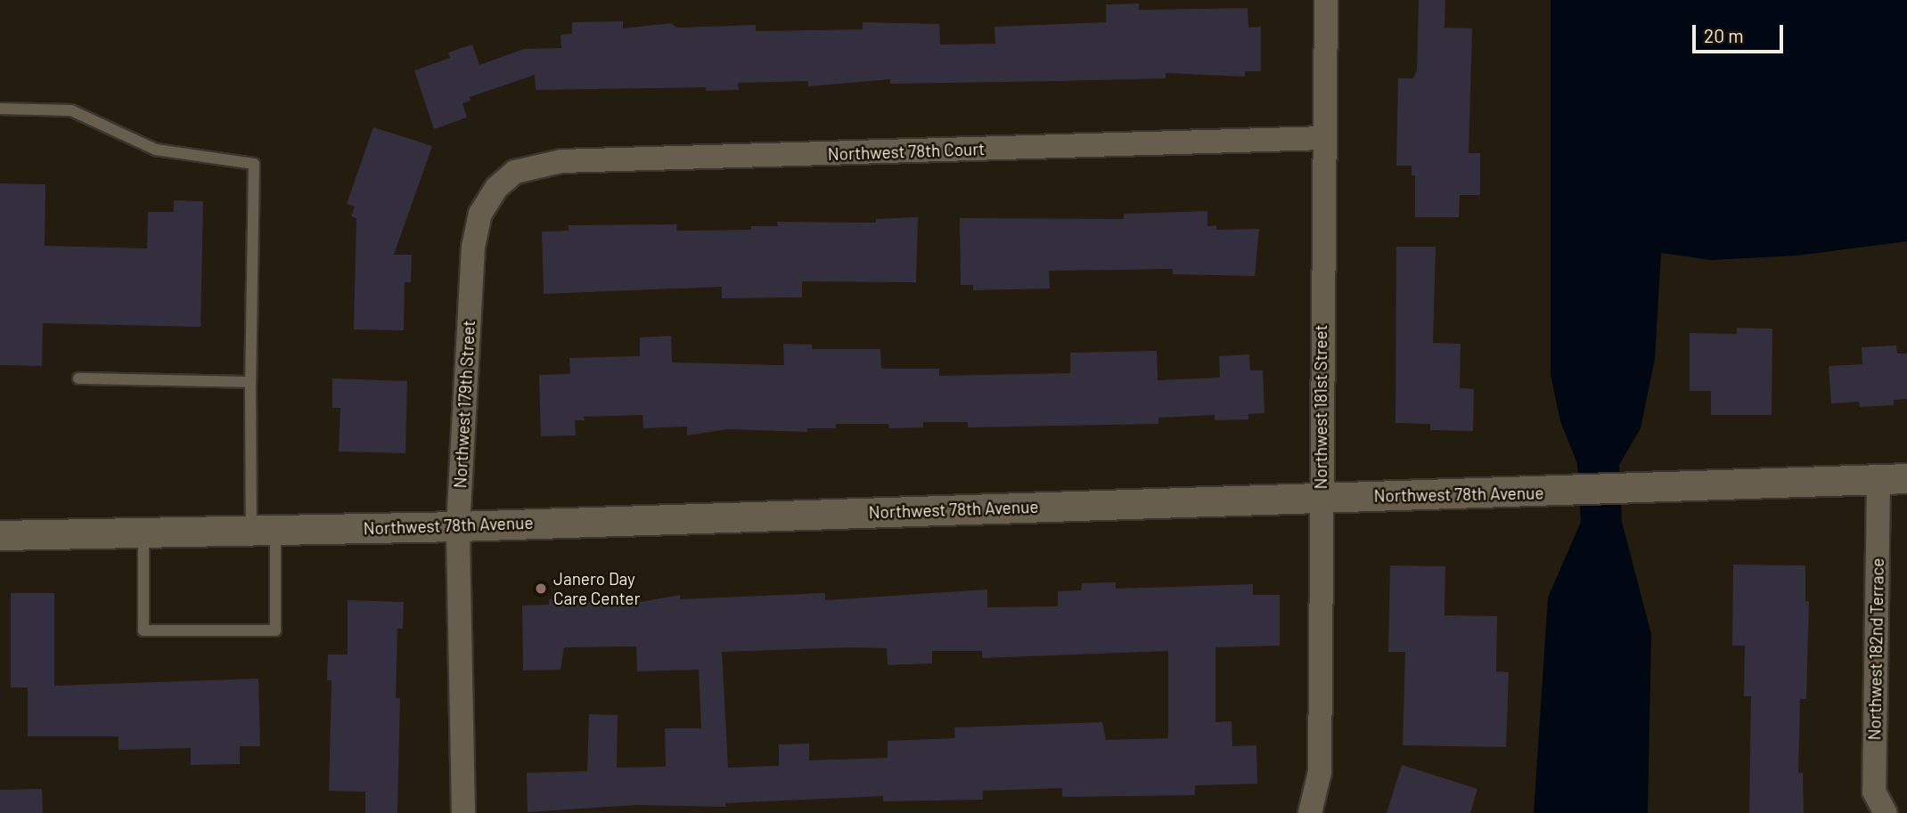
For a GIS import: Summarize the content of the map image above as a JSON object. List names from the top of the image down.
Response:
{
  "streets": {
    "street": [
      "Northwest 78th Court",
      "Northwest 179th Street",
      "Northwest 181st Street",
      "Northwest 78th Avenue",
      "Northwest 182nd Terrace"
    ]
  },
  "crossings": [
    ["Northwest 78th Court", "Northwest 179th Street"],
    ["Northwest 78th Court", "Northwest 181st Street"],
    ["Northwest 179th Street", "Northwest 78th Avenue"],
    ["Northwest 181st Street", "Northwest 78th Avenue"],
    ["Northwest 78th Avenue", "Northwest 182nd Terrace"]
  ],
  "places": ["Janero Day Care Center"],
  "scale_bar": "20 m"
}
